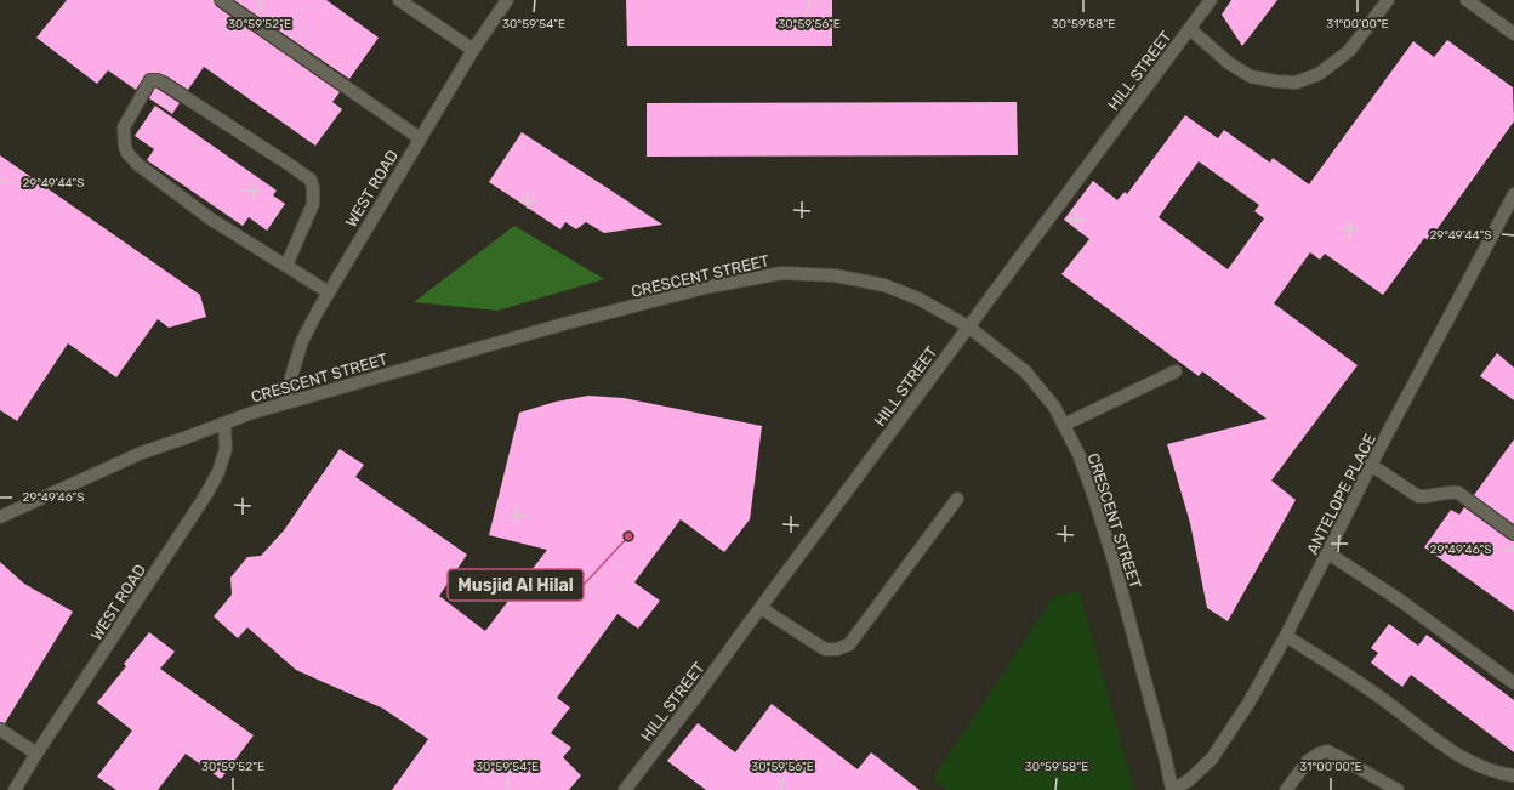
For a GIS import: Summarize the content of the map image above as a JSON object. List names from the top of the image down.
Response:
{
  "streets": {
    "street": [
      "HILL STREET",
      "WEST ROAD",
      "CRESCENT STREET",
      "ANTELOPE PLACE"
    ]
  },
  "crossings": [
    ["HILL STREET", "CRESCENT STREET"],
    ["WEST ROAD", "CRESCENT STREET"],
    ["CRESCENT STREET", "ANTELOPE PLACE"]
  ],
  "places": ["Musjid Al Hilal"],
  "coordinates": [
    "30°59'52\"E",
    "30°59'54\"E",
    "30°59'56\"E",
    "30°59'58\"E",
    "31°00'00\"E",
    "29°49'44\"S",
    "29°49'46\"S"
  ]
}
